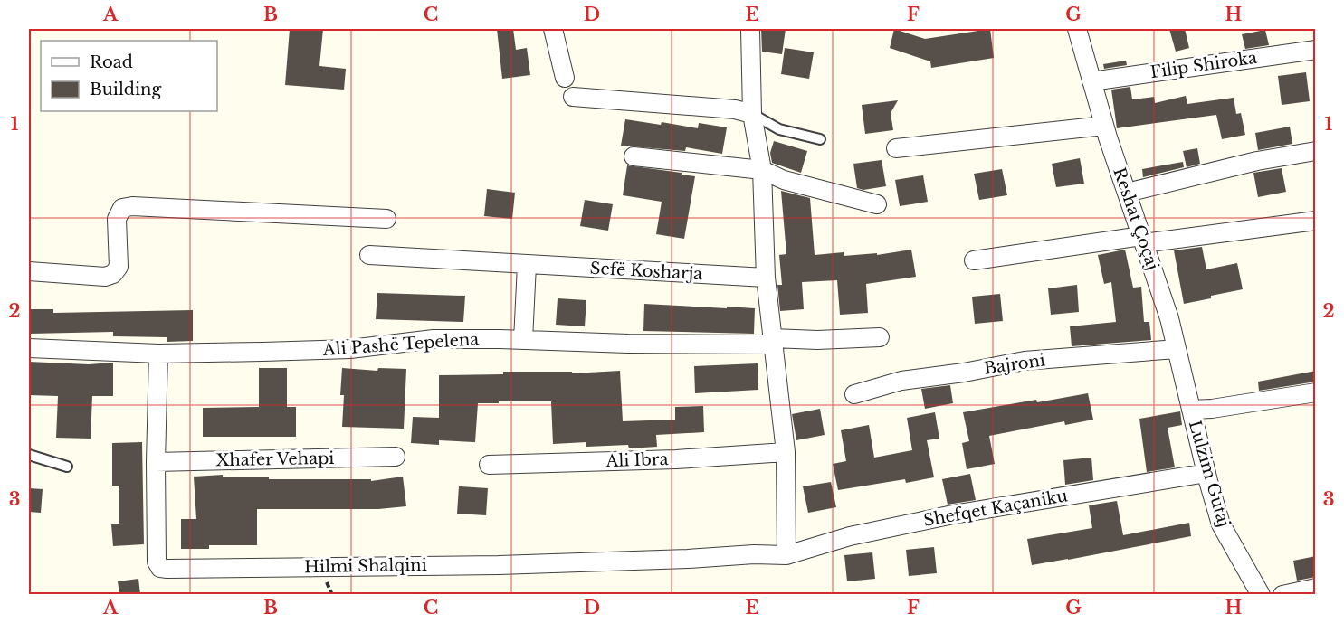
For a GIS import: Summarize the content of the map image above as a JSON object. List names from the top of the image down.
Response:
{
  "streets": {
    "street": [
      "Filip Shiroka",
      "Reshat Çoçaj",
      "Sefë Kosharja",
      "Ali Pashë Tepelena",
      "Bajroni",
      "Xhafer Vehapi",
      "Ali Ibra",
      "Lulzim Gutaj",
      "Shefqet Kaçaniku",
      "Hilmi Shalqini"
    ]
  },
  "crossings": [
    ["Filip Shiroka", "Reshat Çoçaj"],
    ["Reshat Çoçaj", "Bajroni"],
    ["Reshat Çoçaj", "Lulzim Gutaj"],
    ["Ali Pashë Tepelena", "Hilmi Shalqini"],
    ["Xhafer Vehapi", "Hilmi Shalqini"],
    ["Lulzim Gutaj", "Shefqet Kaçaniku"],
    ["Shefqet Kaçaniku", "Hilmi Shalqini"]
  ],
  "legend": ["Road", "Building"],
  "grid": {
    "columns": [
      "A",
      "B",
      "C",
      "D",
      "E",
      "F",
      "G",
      "H"
    ],
    "rows": ["1", "2", "3"]
  }
}
